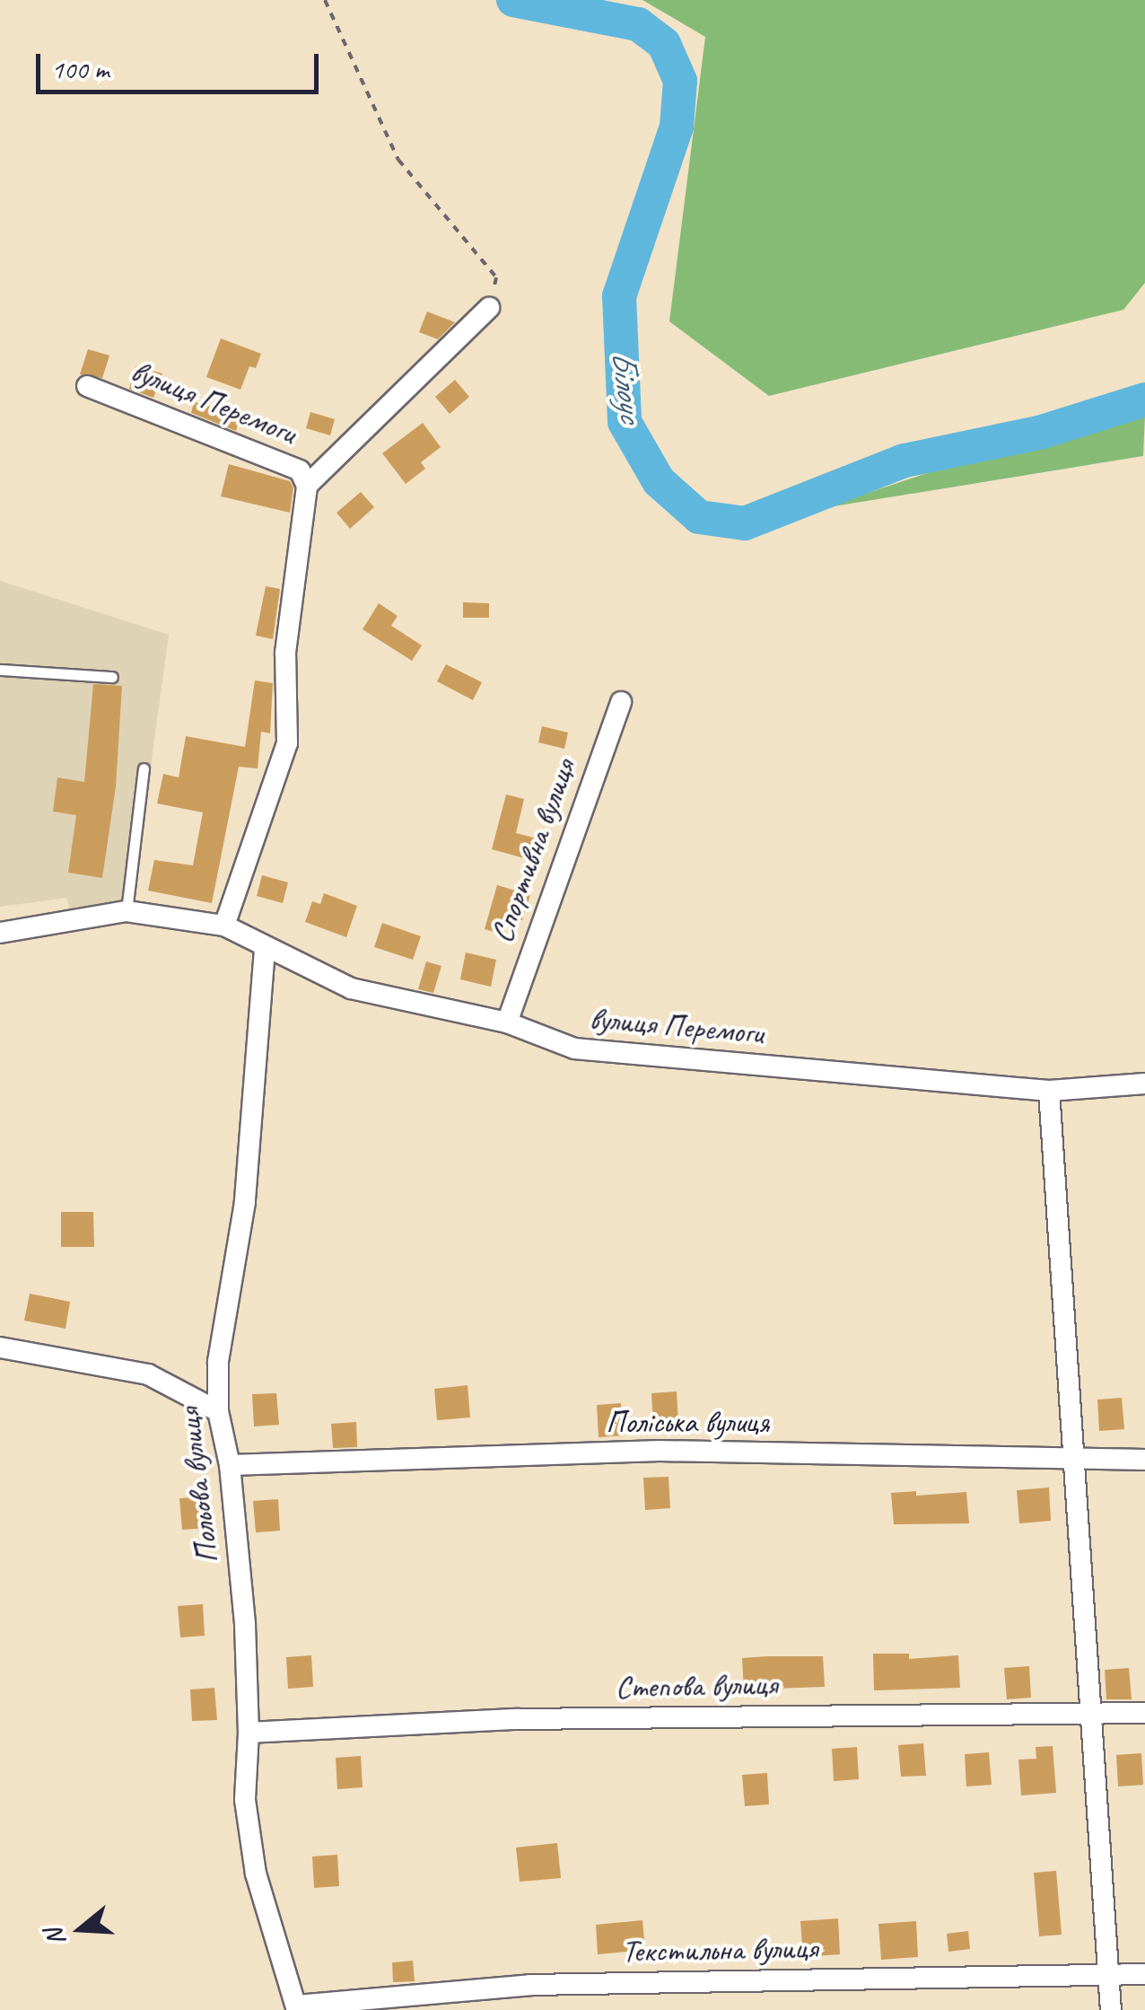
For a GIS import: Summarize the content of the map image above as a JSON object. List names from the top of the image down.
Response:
{
  "streets": {
    "street": [
      "вулиця Перемоги",
      "Спортивна вулиця",
      "Поліська вулиця",
      "Польова вулиця",
      "Степова вулиця",
      "Текстильна вулиця"
    ]
  },
  "crossings": [
    ["вулиця Перемоги", "Спортивна вулиця"],
    ["вулиця Перемоги", "Польова вулиця"],
    ["Поліська вулиця", "Польова вулиця"],
    ["Польова вулиця", "Степова вулиця"],
    ["Польова вулиця", "Текстильна вулиця"]
  ],
  "water": ["Білоус"],
  "scale_bar": "100 m",
  "north": "left"
}
